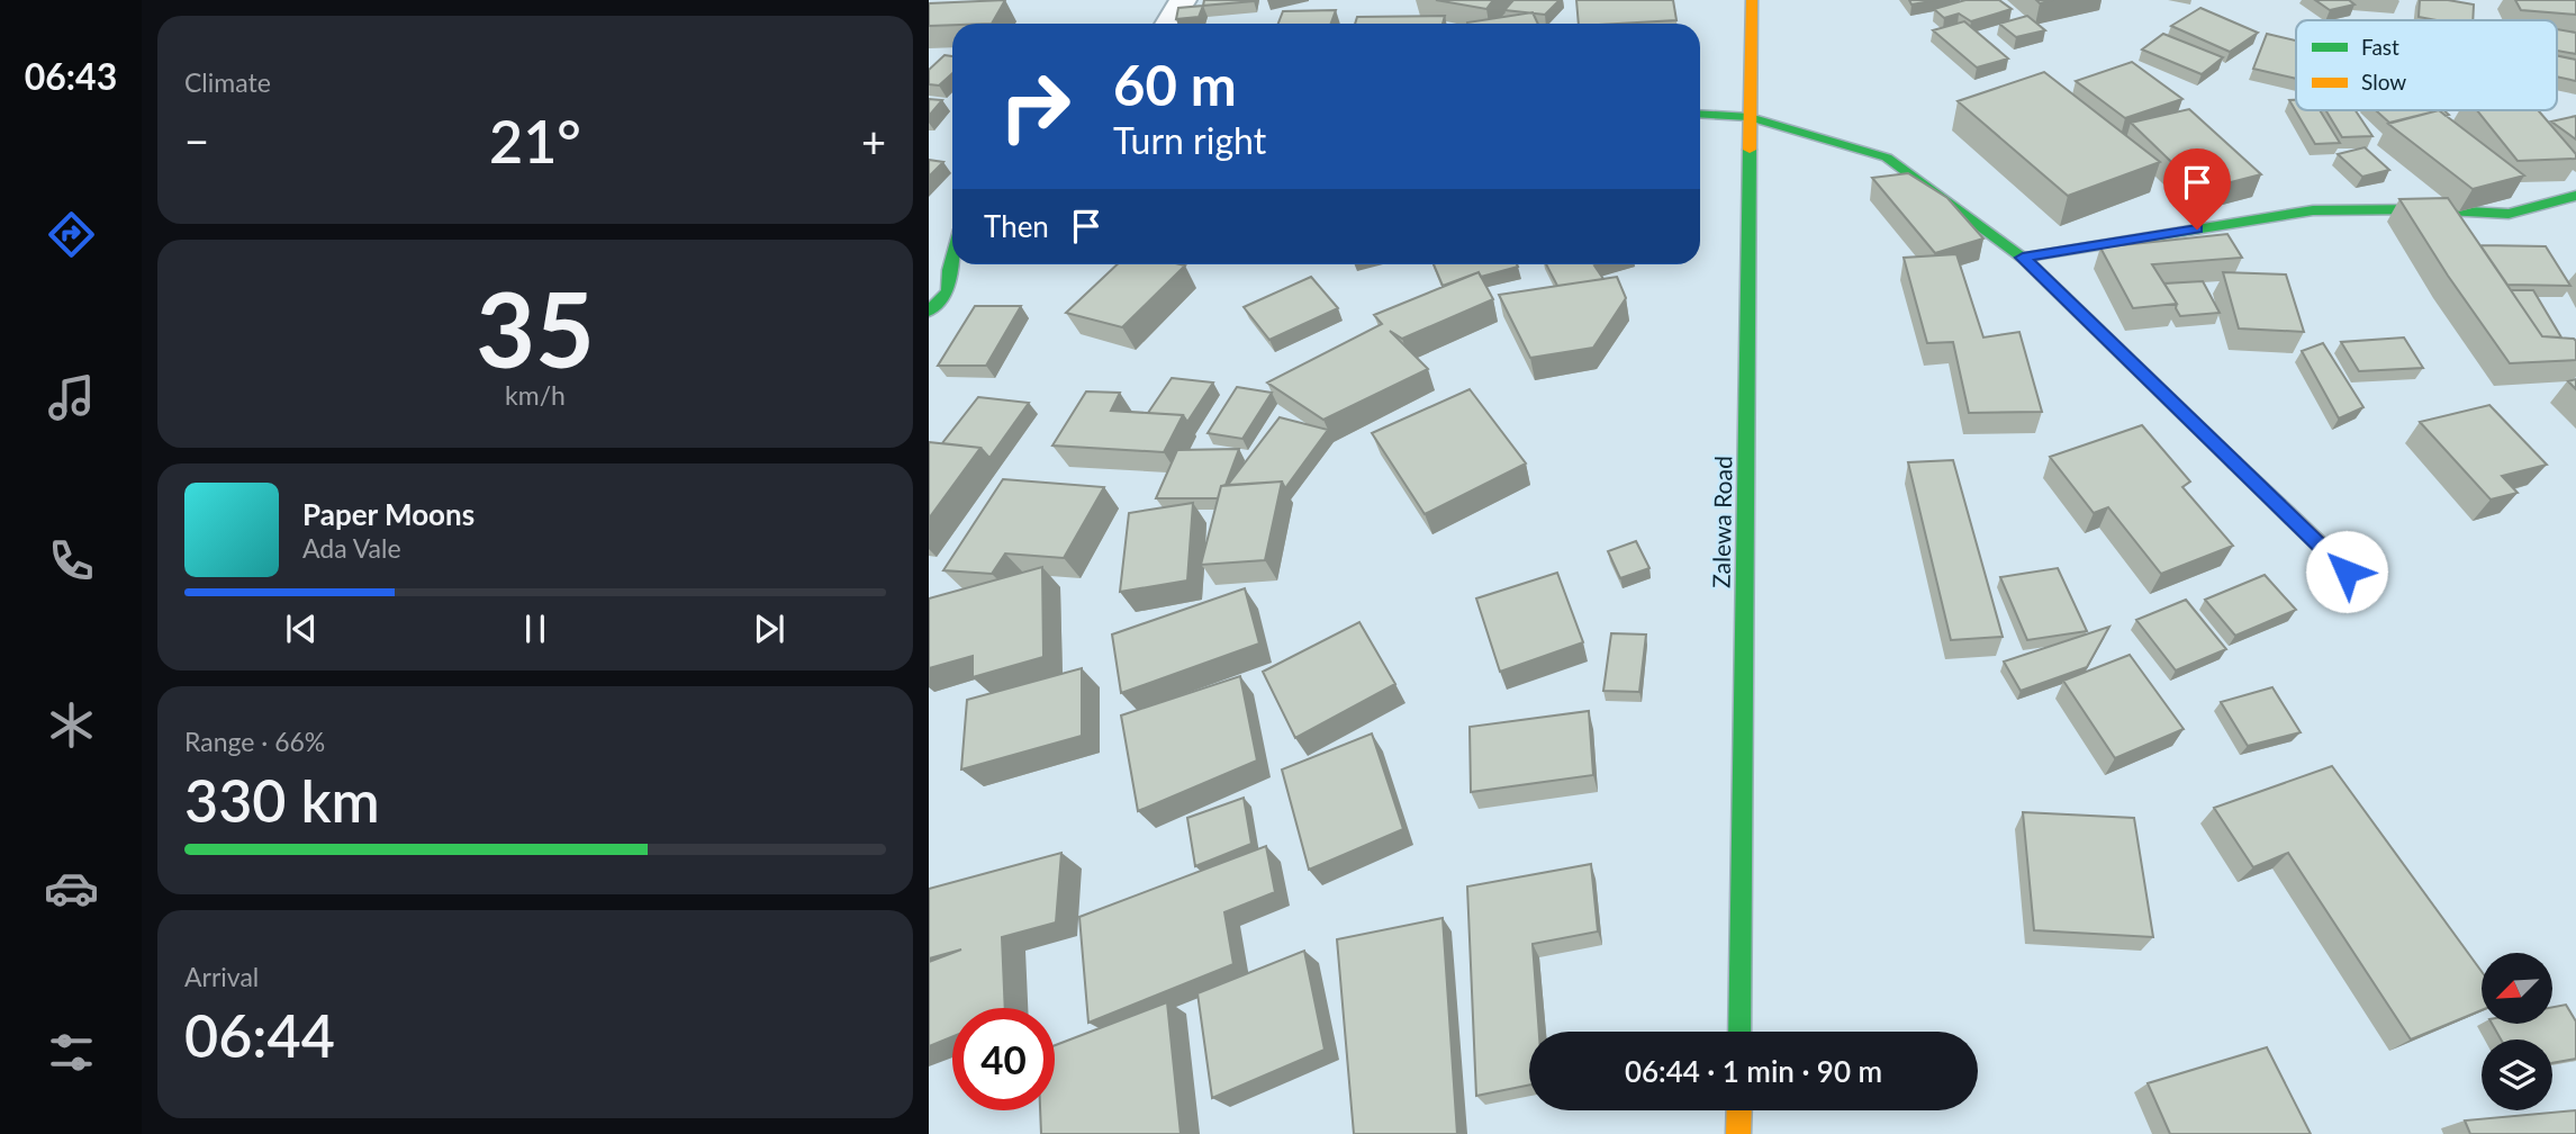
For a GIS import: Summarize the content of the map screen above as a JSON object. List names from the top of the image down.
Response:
{
  "streets": {
    "main road": ["Zalewa Road"]
  },
  "legend": ["Fast", "Slow"],
  "north": "bottom left",
  "page": {
    "tabs": "06:43",
    "tile": [
      "Climate",
      ["35", "km/h"],
      ["Range · 66%", "330 km"],
      ["Arrival", "06:44"]
    ],
    "turn": ["60 m", "Turn right"],
    "heat": ["−", "21°", "+"],
    "then": "Then",
    "song": ["Paper Moons", "Ada Vale"],
    "limit": "40",
    "trip": "06:44 · 1 min · 90 m"
  }
}
